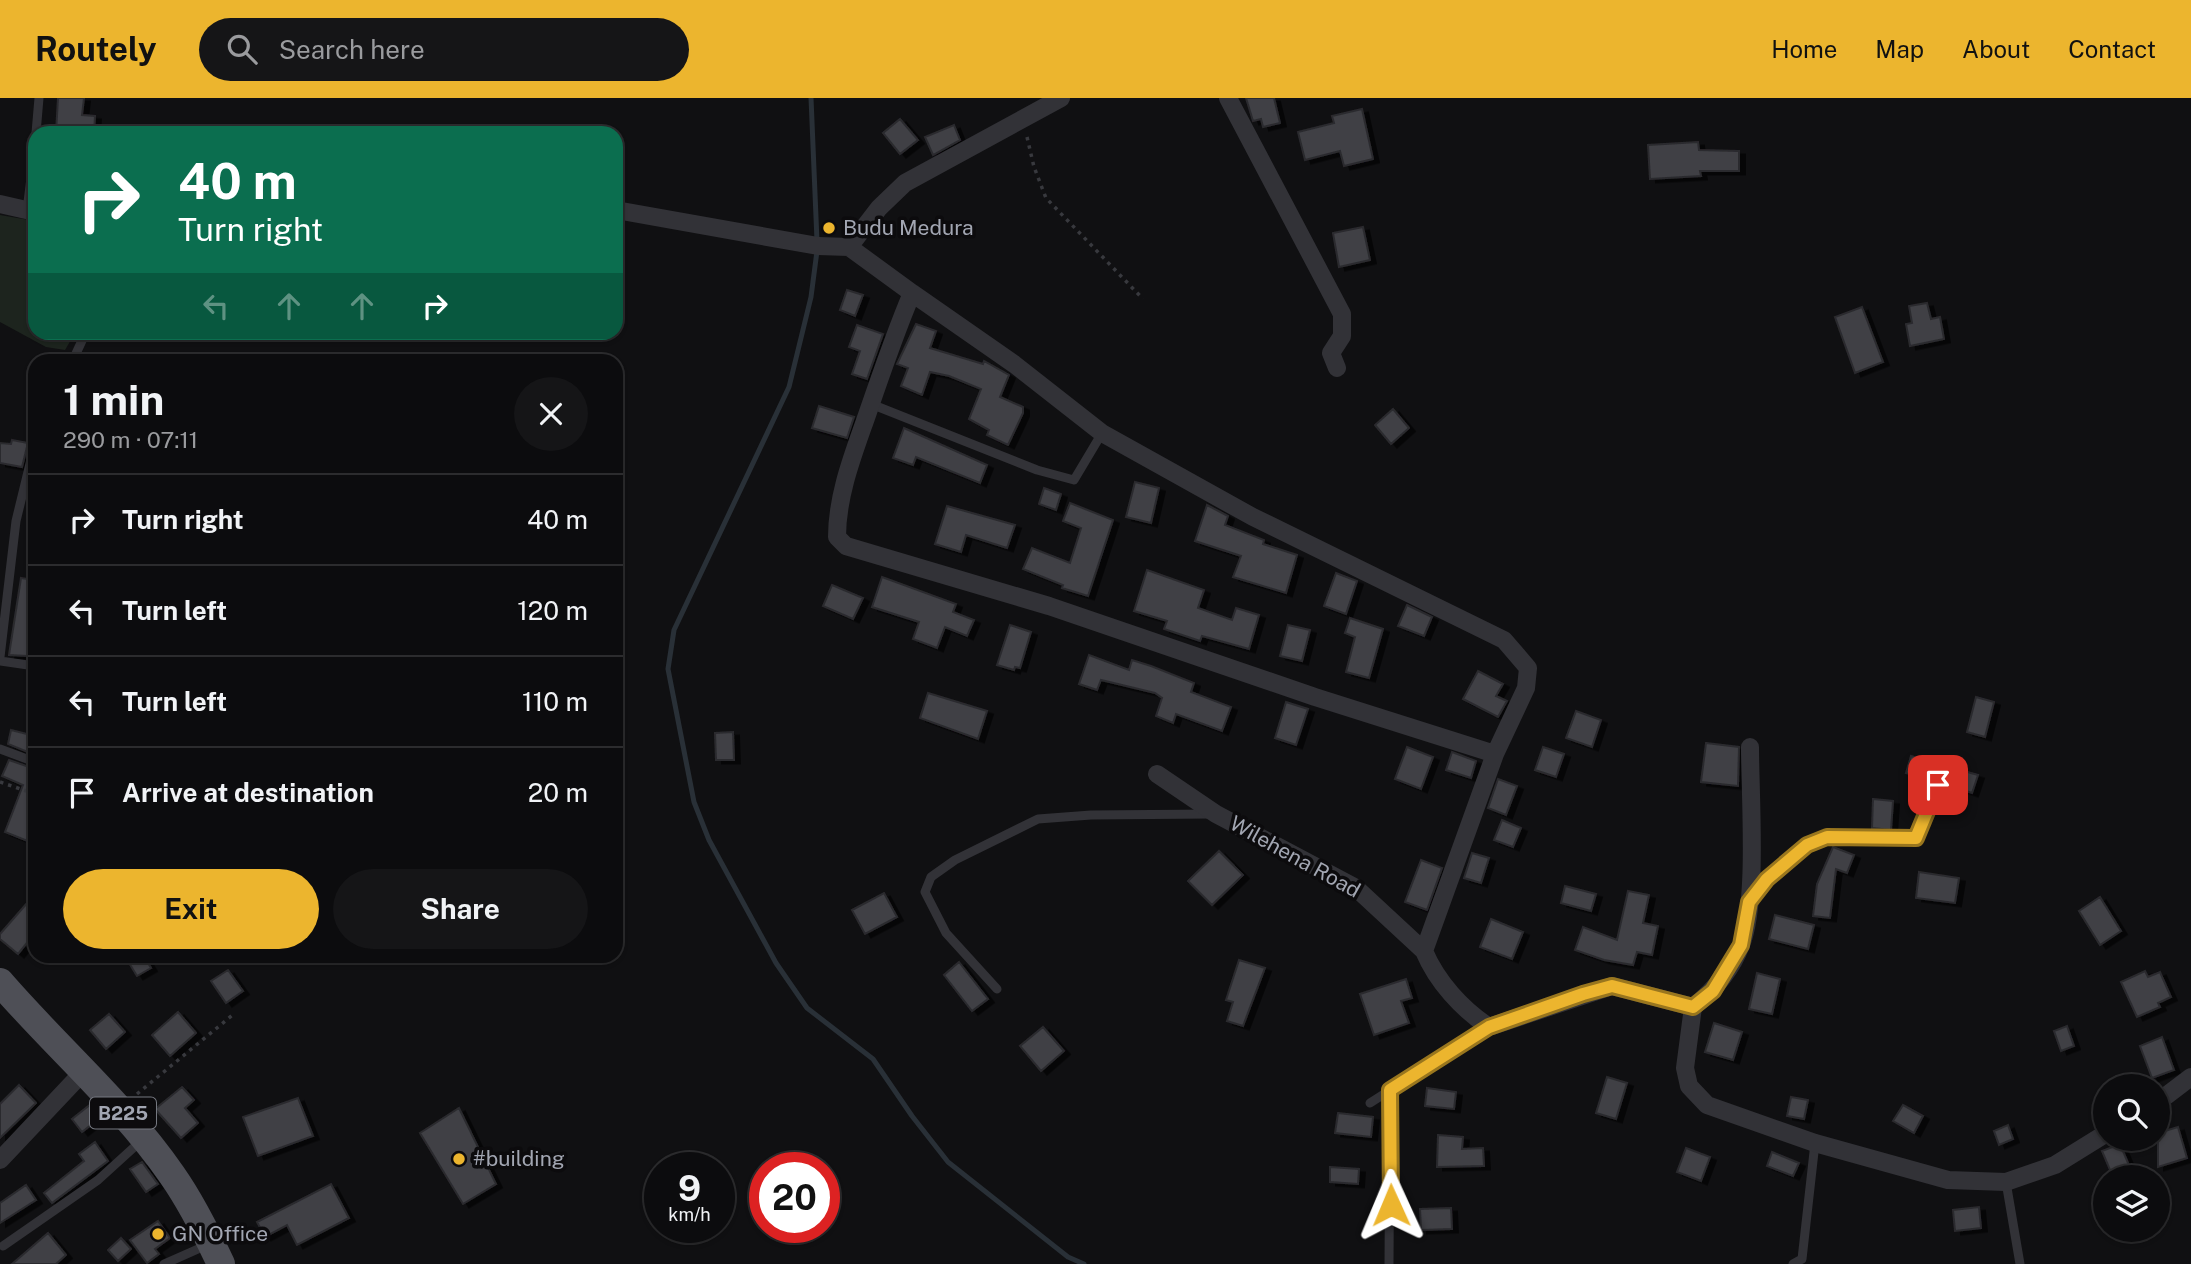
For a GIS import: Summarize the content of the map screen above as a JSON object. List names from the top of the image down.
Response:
{
  "streets": {
    "main road": ["B225"],
    "street": ["Wilehena Road"]
  },
  "places": ["Budu Medura", "#building", "GN Office"],
  "page": {
    "header": "Routely",
    "search": "Search here",
    "nav": [
      "Home",
      "Map",
      "About",
      "Contact"
    ],
    "turn": ["40 m", "Turn right"],
    "heading": ["1 min", "290 m · 07:11"],
    "list": [
      {
        "name": "Turn right",
        "value": "40 m"
      },
      {
        "name": "Turn left",
        "value": "120 m"
      },
      {
        "name": "Turn left",
        "value": "110 m"
      },
      {
        "name": "Arrive at destination",
        "value": "20 m"
      }
    ],
    "buttons": ["Exit", "Share"],
    "speed": "9 km/h",
    "limit": "20"
  }
}
